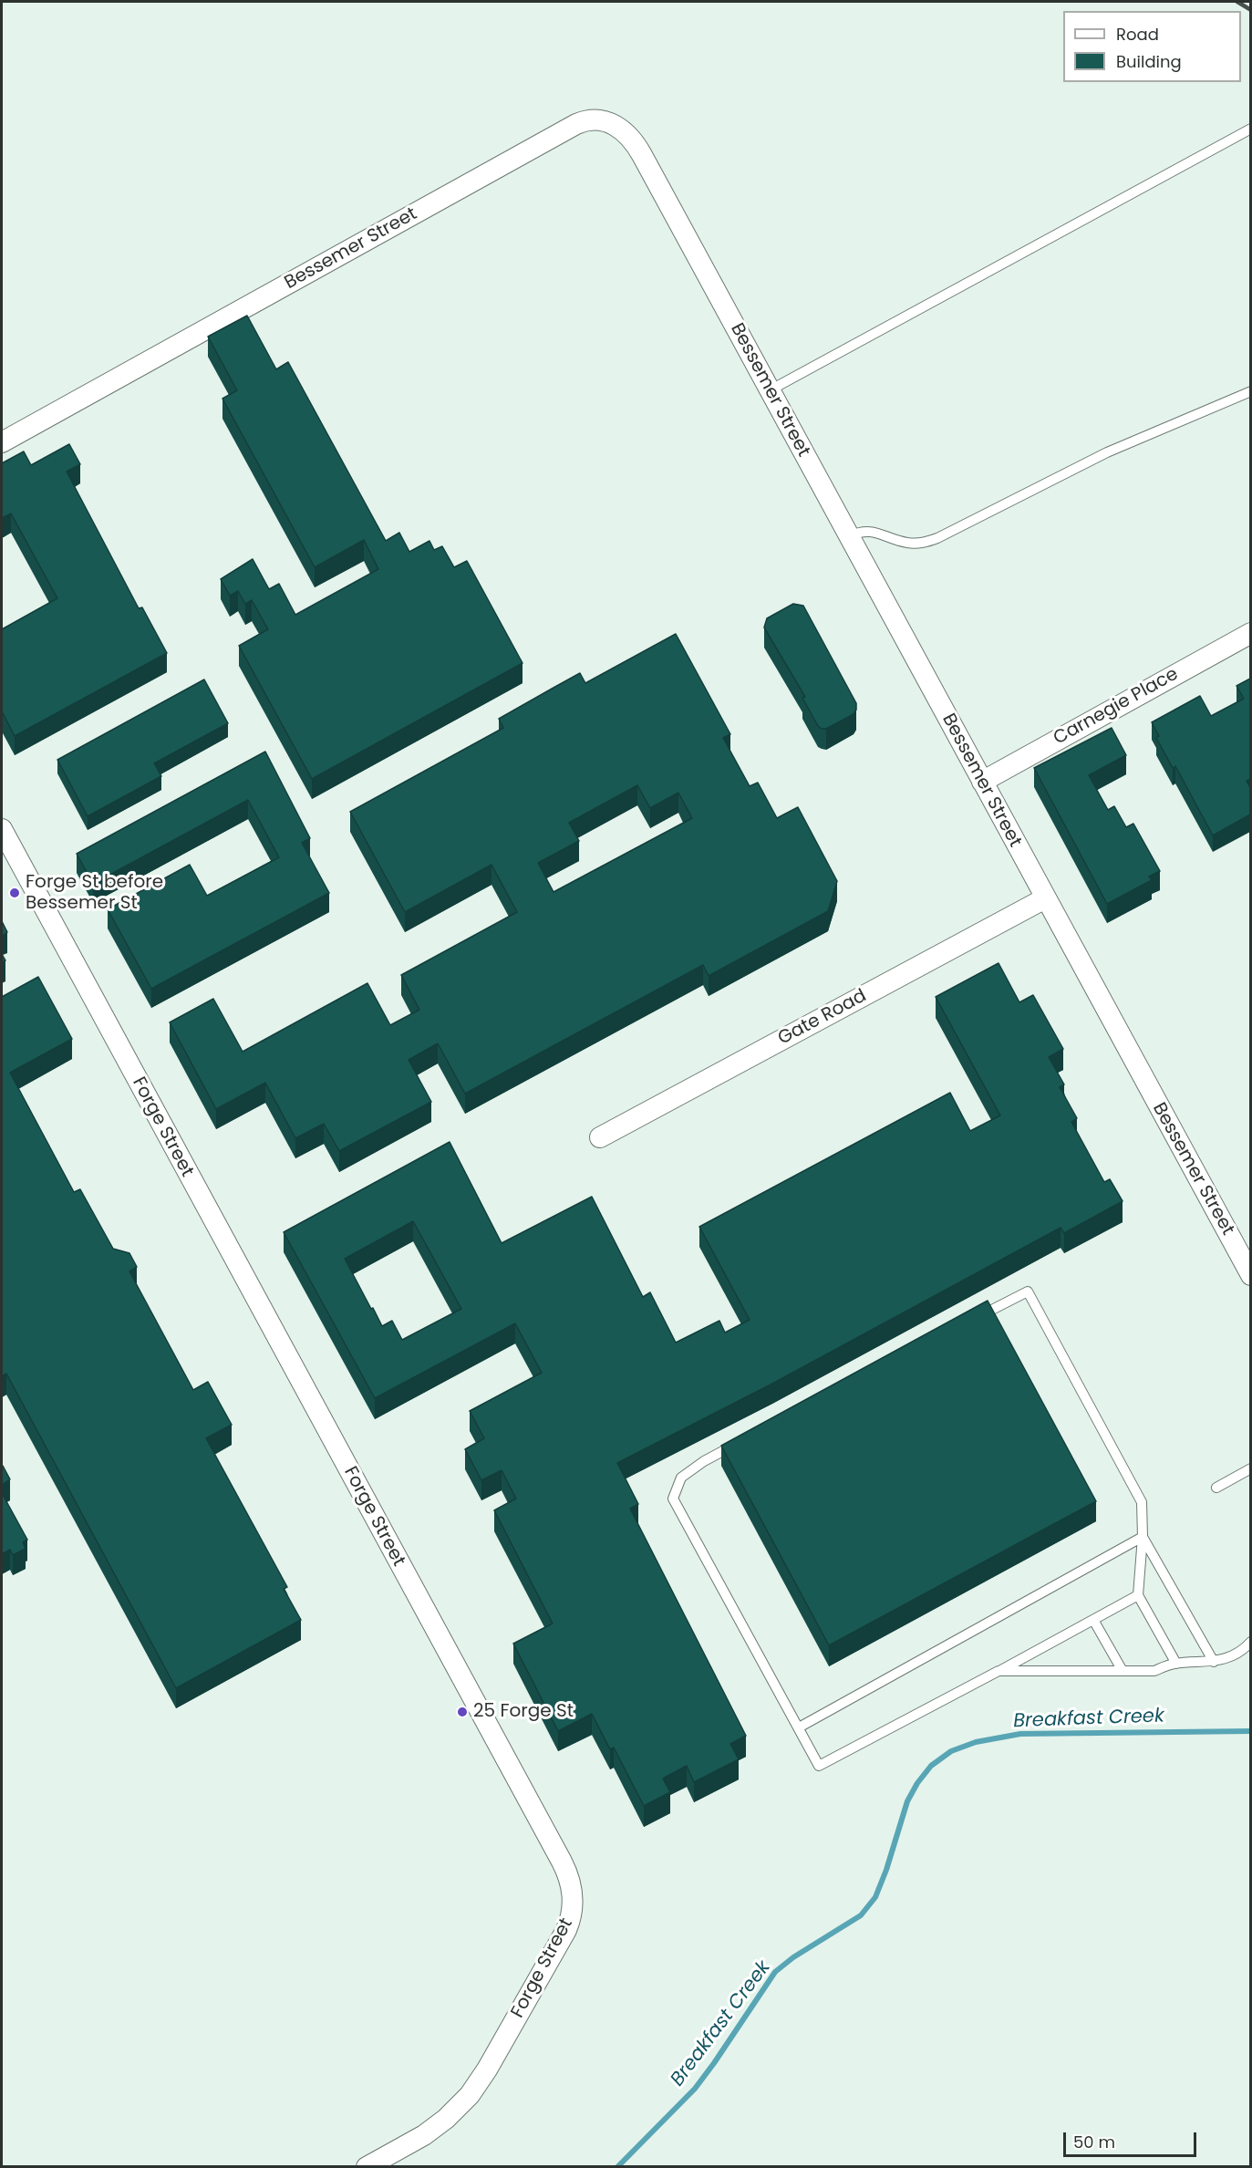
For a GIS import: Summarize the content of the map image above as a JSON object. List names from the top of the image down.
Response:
{
  "streets": {
    "street": [
      "Bessemer Street",
      "Carnegie Place",
      "Gate Road",
      "Forge Street"
    ]
  },
  "crossings": [
    ["Bessemer Street", "Carnegie Place"],
    ["Bessemer Street", "Gate Road"]
  ],
  "water": ["Breakfast Creek"],
  "places": ["Forge St before Bessemer St", "25 Forge St"],
  "legend": ["Road", "Building"],
  "scale_bar": "50 m"
}
